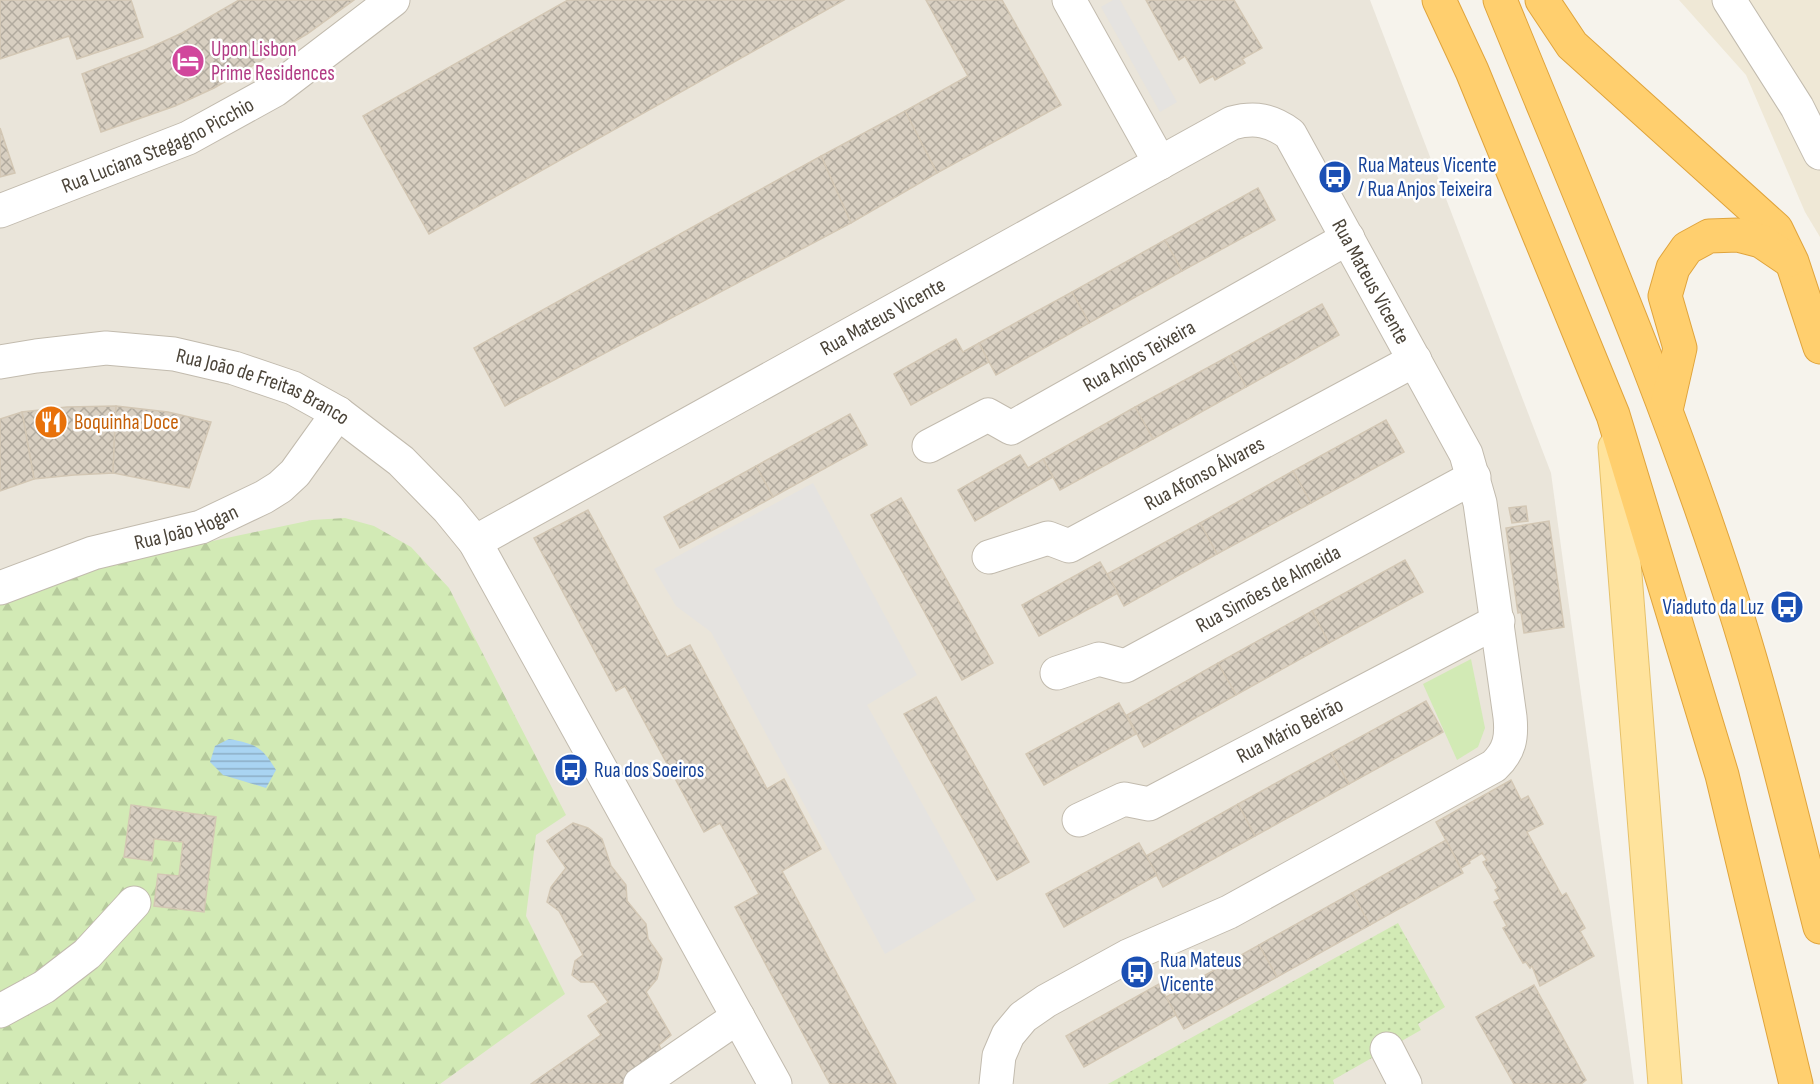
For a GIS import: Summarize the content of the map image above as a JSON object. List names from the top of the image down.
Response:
{
  "streets": {
    "street": [
      "Rua Luciana Stegagno Picchio",
      "Rua Mateus Vicente",
      "Rua Anjos Teixeira",
      "Rua João de Freitas Branco",
      "Rua Afonso Álvares",
      "Rua João Hogan",
      "Rua Simões de Almeida",
      "Rua Mário Beirão"
    ]
  },
  "crossings": [
    ["Rua Mateus Vicente", "Rua Anjos Teixeira"],
    ["Rua Mateus Vicente", "Rua João de Freitas Branco"],
    ["Rua Mateus Vicente", "Rua Afonso Álvares"],
    ["Rua Mateus Vicente", "Rua Simões de Almeida"],
    ["Rua Mateus Vicente", "Rua Mário Beirão"],
    ["Rua João de Freitas Branco", "Rua João Hogan"]
  ],
  "places": {
    "hotel": ["Upon Lisbon Prime Residences"],
    "bus stop": [
      "Rua Mateus Vicente / Rua Anjos Teixeira",
      "Viaduto da Luz",
      "Rua dos Soeiros",
      "Rua Mateus Vicente"
    ],
    "restaurant": ["Boquinha Doce"]
  }
}
